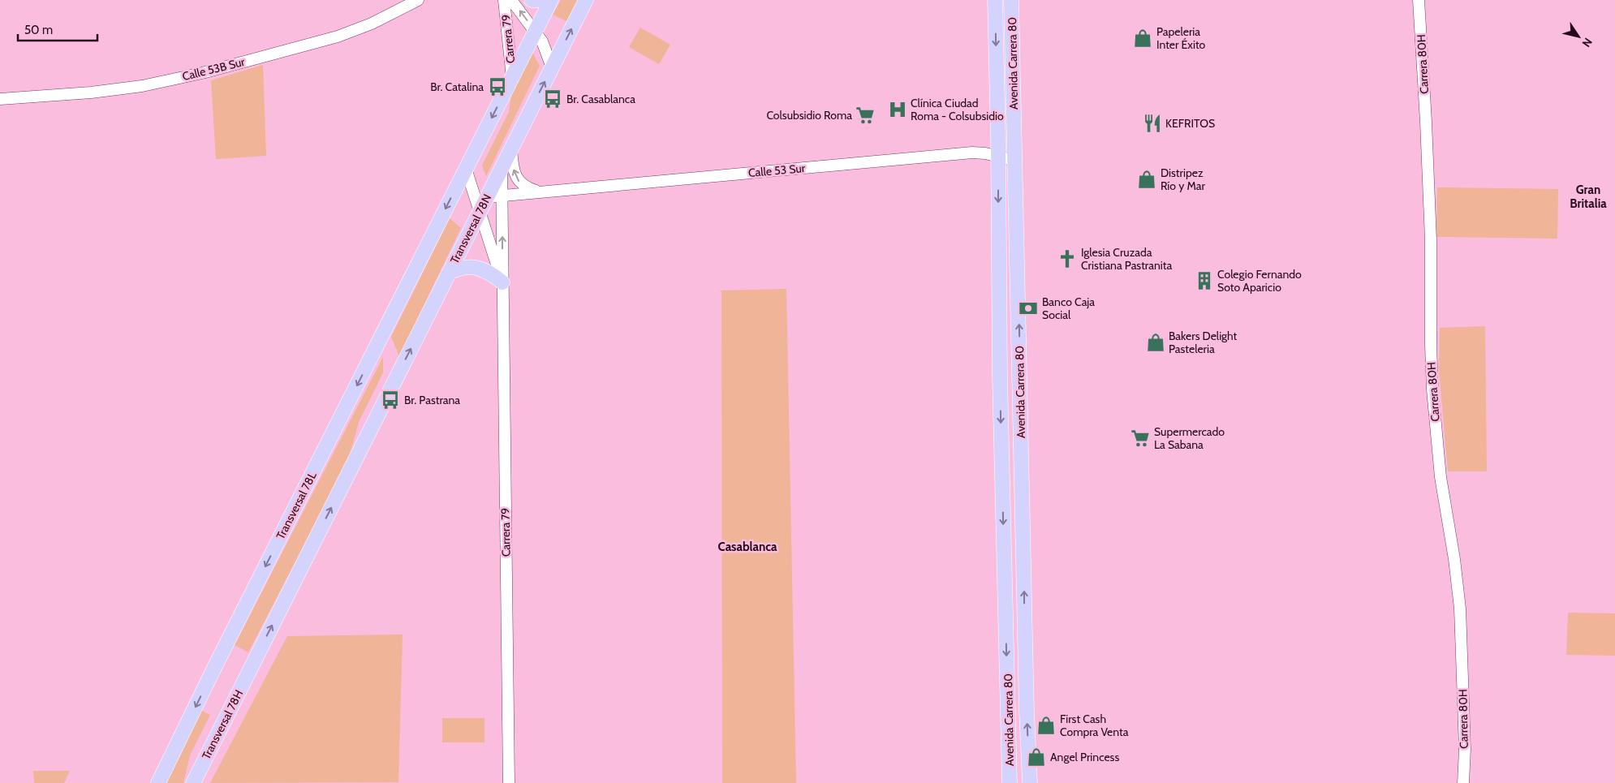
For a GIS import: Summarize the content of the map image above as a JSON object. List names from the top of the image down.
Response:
{
  "streets": {
    "main road": [
      "Avenida Carrera 80",
      "Transversal 78N",
      "Transversal 78L",
      "Transversal 78H"
    ],
    "street": [
      "Carrera 79",
      "Carrera 80H",
      "Calle 53B Sur",
      "Calle 53 Sur"
    ]
  },
  "crossings": [
    ["Carrera 79", "Calle 53 Sur"],
    ["Carrera 79", "Transversal 78N"],
    ["Carrera 79", "Transversal 78L"],
    ["Avenida Carrera 80", "Calle 53 Sur"],
    ["Calle 53 Sur", "Transversal 78N"],
    ["Transversal 78N", "Transversal 78H"]
  ],
  "one_way": ["Transversal 78N", "Transversal 78L"],
  "districts": ["Gran Britalia", "Casablanca"],
  "places": {
    "shop": [
      "Papeleria Inter Éxito",
      "Distripez Río y Mar",
      "Bakers Delight Pasteleria",
      "First Cash Compra Venta",
      "Angel Princess"
    ],
    "bus stop": ["Br. Catalina", "Br. Casablanca", "Br. Pastrana"],
    "hospital": ["Clínica Ciudad Roma - Colsubsidio"],
    "supermarket": ["Colsubsidio Roma", "Supermercado La Sabana"],
    "restaurant": ["KEFRITOS"],
    "church": ["Iglesia Cruzada Cristiana Pastranita"],
    "building": ["Colegio Fernando Soto Aparicio"],
    "bank": ["Banco Caja Social"]
  },
  "scale_bar": "50 m",
  "north": "bottom right"
}
